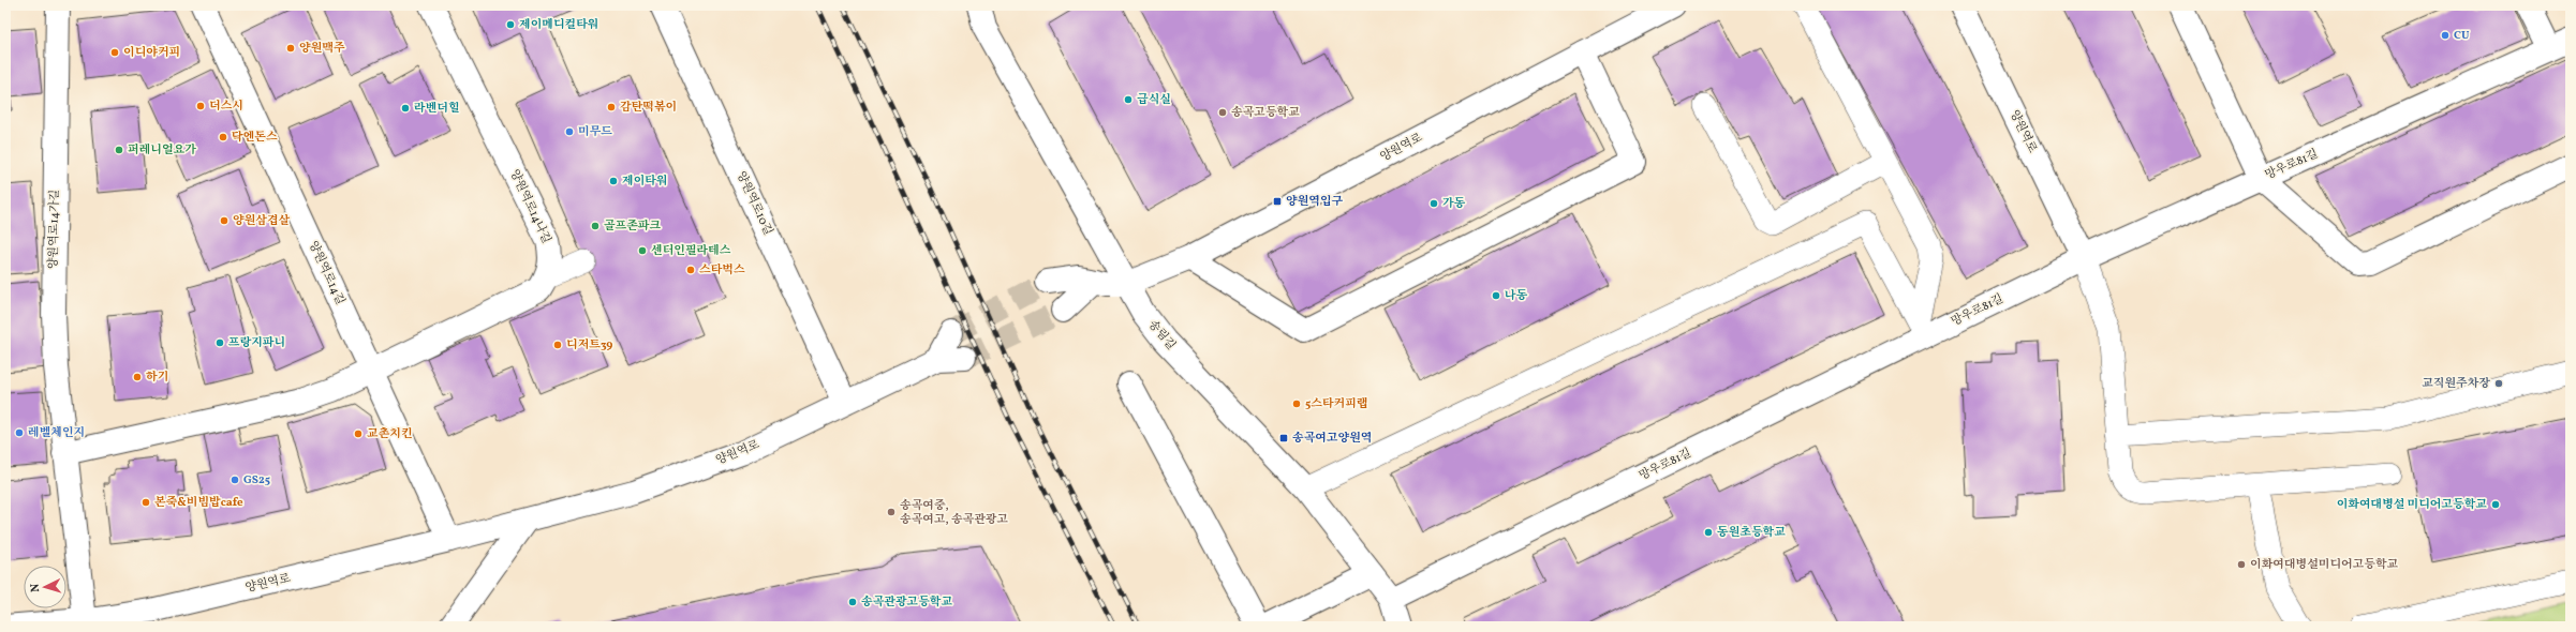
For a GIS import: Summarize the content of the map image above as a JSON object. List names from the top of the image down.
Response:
{
  "streets": {
    "street": [
      "양원역로",
      "망우로81길",
      "양원역로10길",
      "양원역로14나길",
      "양원역로14가길",
      "양원역로14길",
      "송림길"
    ]
  },
  "crossings": [
    ["양원역로", "망우로81길"],
    ["양원역로", "양원역로10길"],
    ["양원역로", "양원역로14가길"],
    ["양원역로", "양원역로14길"],
    ["양원역로", "송림길"],
    ["망우로81길", "송림길"]
  ],
  "places": {
    "other": [
      "제이메디컬타워",
      "CU",
      "양원맥주",
      "이디야커피",
      "급식실",
      "더스시",
      "감탄떡볶이",
      "라벤더힐",
      "송곡고등학교",
      "미무드",
      "닥엔돈스",
      "퍼레니얼요가",
      "제이타워",
      "가동",
      "양원삼겹살",
      "골프존파크",
      "센터인필라테스",
      "스타벅스",
      "나동",
      "프랑지파니",
      "디저트39",
      "하기",
      "교직원주차장",
      "5스타커피랩",
      "레벨체인지",
      "교촌치킨",
      "GS25",
      "본죽&비빔밥cafe",
      "이화여대병설 미디어고등학교",
      "송곡여중, 송곡여고, 송곡관광고",
      "동원초등학교",
      "이화여대병설미디어고등학교",
      "송곡관광고등학교"
    ],
    "transit": ["양원역입구", "송곡여고양원역"]
  },
  "north": "left"
}
